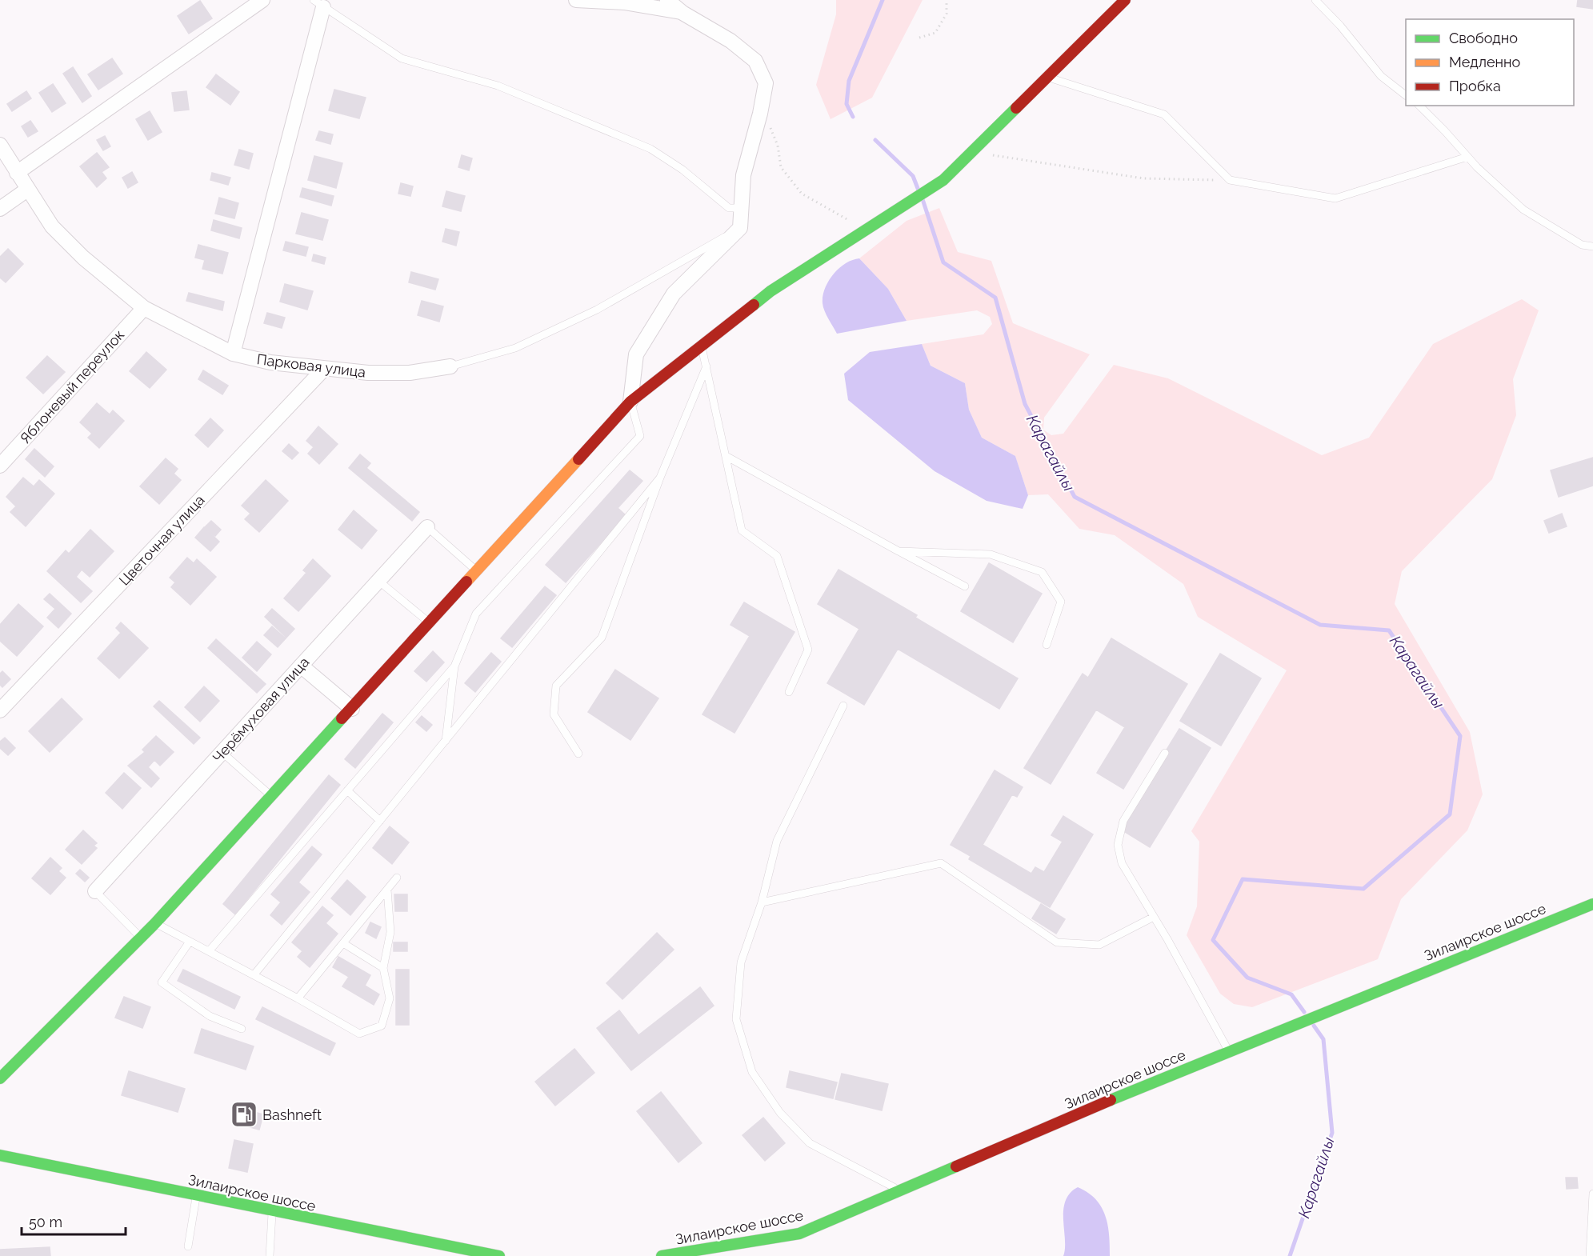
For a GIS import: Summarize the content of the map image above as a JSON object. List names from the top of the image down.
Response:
{
  "streets": {
    "street": [
      "Парковая улица",
      "Яблоневый переулок",
      "Цветочная улица",
      "Черёмуховая улица",
      "Зилаирское шоссе"
    ]
  },
  "crossings": [
    ["Парковая улица", "Яблоневый переулок"],
    ["Парковая улица", "Цветочная улица"]
  ],
  "water": ["Карагайлы"],
  "places": {
    "fuel station": ["Bashneft"]
  },
  "legend": ["Свободно", "Медленно", "Пробка"],
  "scale_bar": "50 m"
}
